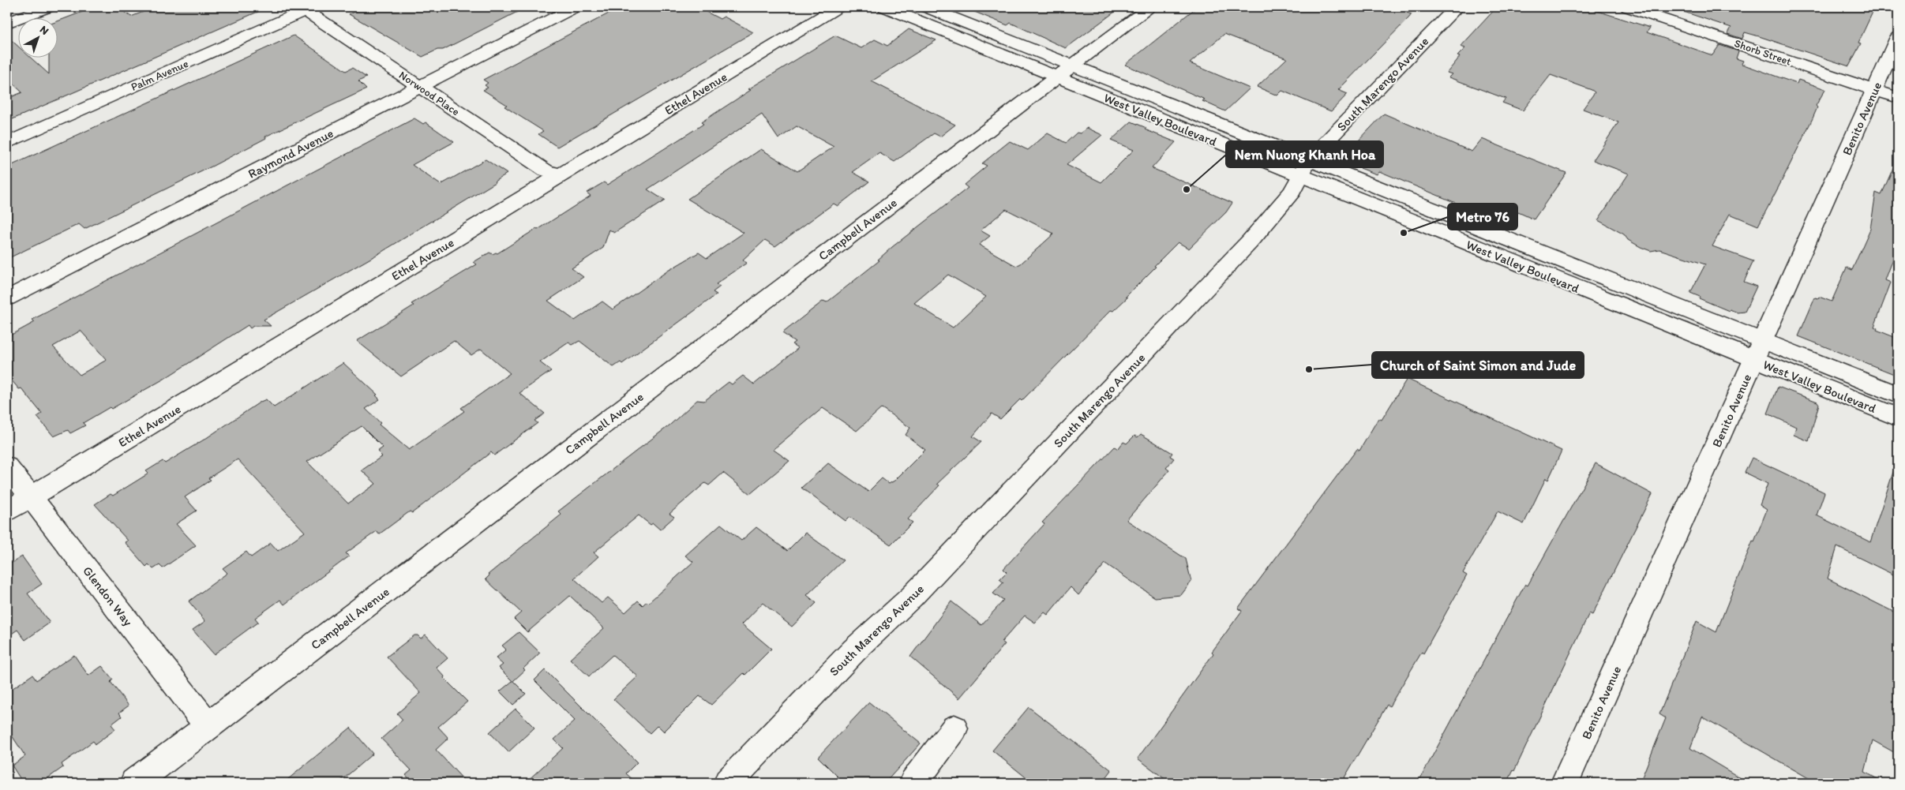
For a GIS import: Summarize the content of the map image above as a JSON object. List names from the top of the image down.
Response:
{
  "streets": {
    "street": [
      "Shorb Street",
      "Palm Avenue",
      "South Marengo Avenue",
      "Norwood Place",
      "Ethel Avenue",
      "Benito Avenue",
      "West Valley Boulevard",
      "Raymond Avenue",
      "Campbell Avenue",
      "Glendon Way"
    ]
  },
  "crossings": [
    ["Shorb Street", "Benito Avenue"],
    ["Palm Avenue", "Norwood Place"],
    ["South Marengo Avenue", "West Valley Boulevard"],
    ["Norwood Place", "Ethel Avenue"],
    ["Norwood Place", "Raymond Avenue"],
    ["Ethel Avenue", "Glendon Way"],
    ["Benito Avenue", "West Valley Boulevard"],
    ["West Valley Boulevard", "Campbell Avenue"],
    ["Campbell Avenue", "Glendon Way"]
  ],
  "places": ["Nem Nuong Khanh Hoa", "Metro 76", "Church of Saint Simon and Jude"],
  "north": "top right"
}
